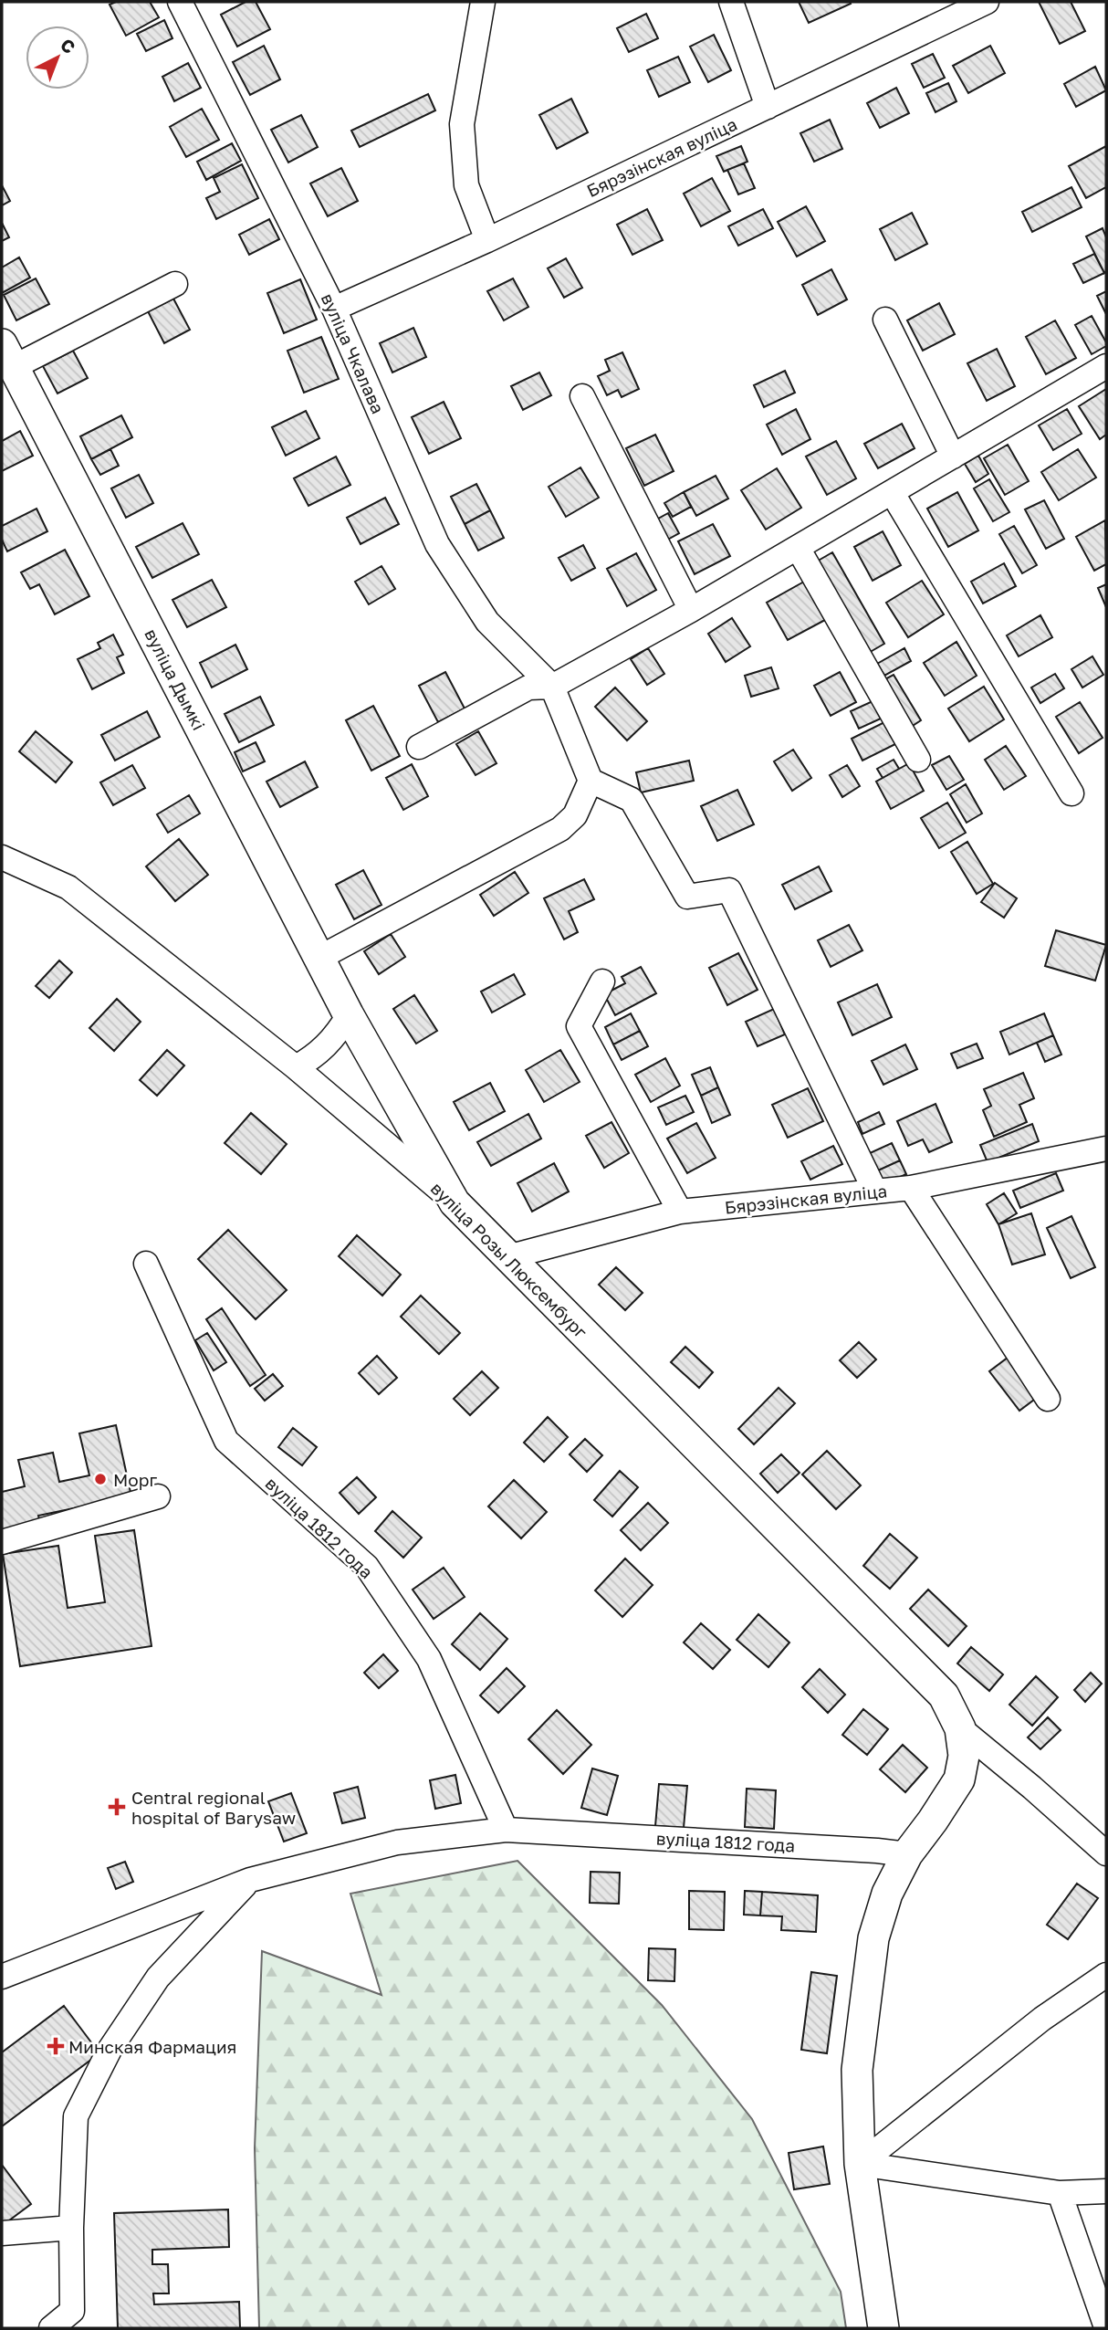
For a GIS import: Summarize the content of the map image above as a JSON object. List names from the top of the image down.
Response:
{
  "streets": {
    "main road": ["вуліца Дымкі", "вуліца Розы Люксембург"],
    "street": ["Бярэзінская вуліца", "вуліца Чкалава", "вуліца 1812 года"]
  },
  "crossings": [
    ["Бярэзінская вуліца", "вуліца Чкалава"],
    ["Бярэзінская вуліца", "вуліца Розы Люксембург"],
    ["вуліца Дымкі", "вуліца Розы Люксембург"]
  ],
  "places": {
    "other": ["Морг"],
    "health": ["Central regional hospital of Barysaw", "Минская Фармация"]
  },
  "north": "top right"
}
